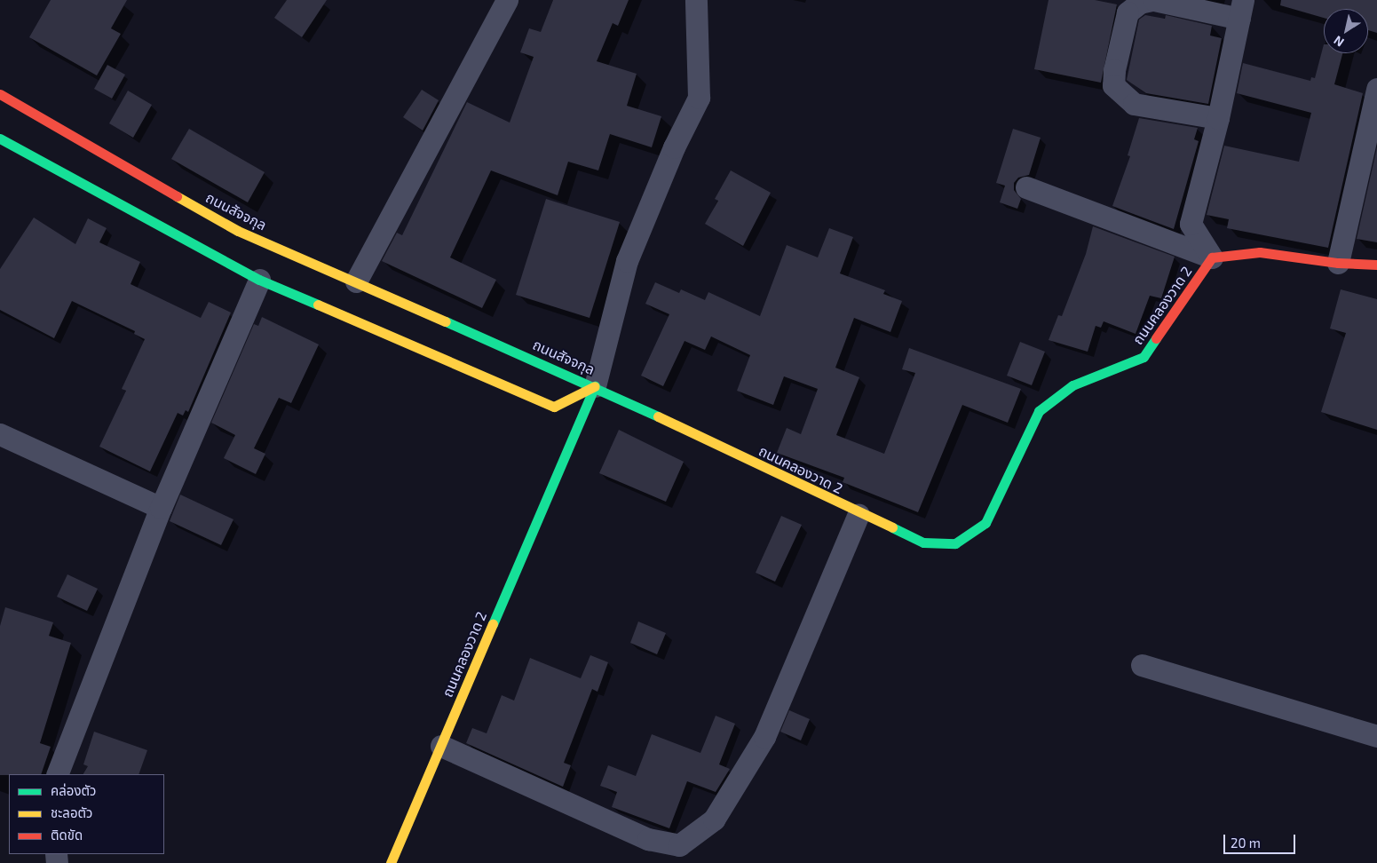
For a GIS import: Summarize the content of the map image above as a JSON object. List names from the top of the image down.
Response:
{
  "streets": {
    "street": ["ถนนสัจจกุล", "ถนนคลองวาด 2"]
  },
  "crossings": [
    ["ถนนสัจจกุล", "ถนนคลองวาด 2"]
  ],
  "legend": ["คล่องตัว", "ชะลอตัว", "ติดขัด"],
  "scale_bar": "20 m",
  "north": "bottom left"
}
